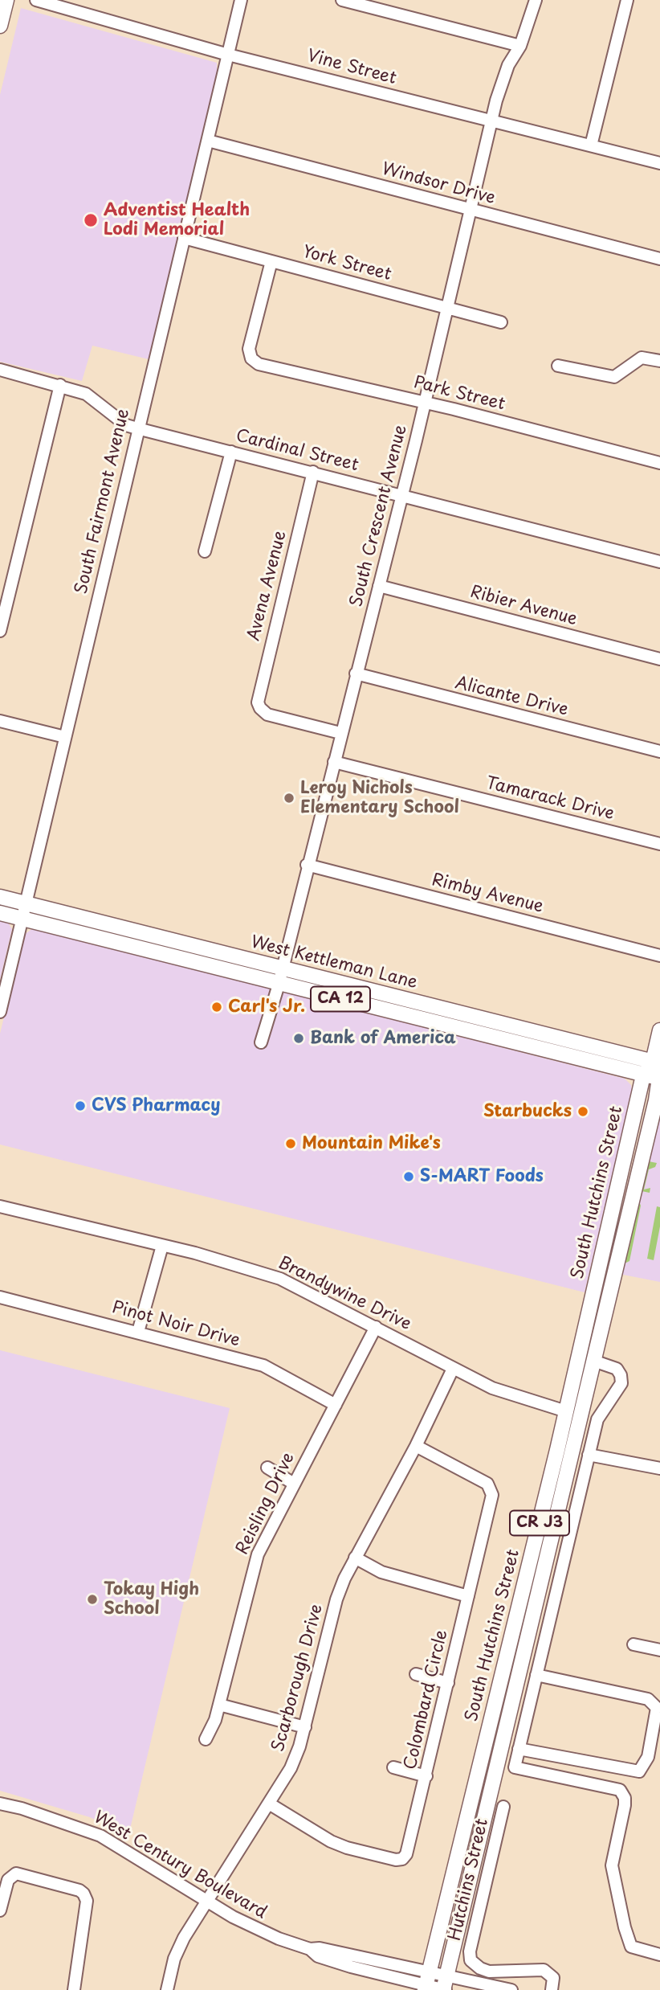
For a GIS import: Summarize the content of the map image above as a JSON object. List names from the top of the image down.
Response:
{
  "streets": {
    "main road": [
      "West Kettleman Lane",
      "CA 12",
      "South Hutchins Street",
      "CR J3"
    ],
    "street": [
      "Vine Street",
      "Windsor Drive",
      "York Street",
      "Park Street",
      "Cardinal Street",
      "South Fairmont Avenue",
      "South Crescent Avenue",
      "Avena Avenue",
      "Ribier Avenue",
      "Alicante Drive",
      "Tamarack Drive",
      "Rimby Avenue",
      "Brandywine Drive",
      "Pinot Noir Drive",
      "Reisling Drive",
      "Scarborough Drive",
      "Colombard Circle",
      "West Century Boulevard",
      "Hutchins Street"
    ]
  },
  "crossings": [
    ["Vine Street", "South Fairmont Avenue"],
    ["Vine Street", "South Crescent Avenue"],
    ["Windsor Drive", "South Fairmont Avenue"],
    ["Windsor Drive", "South Crescent Avenue"],
    ["York Street", "Park Street"],
    ["York Street", "South Fairmont Avenue"],
    ["York Street", "South Crescent Avenue"],
    ["Park Street", "South Crescent Avenue"],
    ["Cardinal Street", "South Fairmont Avenue"],
    ["Cardinal Street", "South Crescent Avenue"],
    ["Cardinal Street", "Avena Avenue"],
    ["South Fairmont Avenue", "West Kettleman Lane"],
    ["South Crescent Avenue", "Avena Avenue"],
    ["South Crescent Avenue", "Ribier Avenue"],
    ["South Crescent Avenue", "Alicante Drive"],
    ["South Crescent Avenue", "Tamarack Drive"],
    ["South Crescent Avenue", "Rimby Avenue"],
    ["South Crescent Avenue", "West Kettleman Lane"],
    ["West Kettleman Lane", "South Hutchins Street"],
    ["South Hutchins Street", "Brandywine Drive"],
    ["South Hutchins Street", "West Century Boulevard"],
    ["Brandywine Drive", "Reisling Drive"],
    ["Brandywine Drive", "Scarborough Drive"],
    ["Pinot Noir Drive", "Reisling Drive"],
    ["Scarborough Drive", "Colombard Circle"],
    ["Scarborough Drive", "West Century Boulevard"]
  ],
  "places": [
    "Adventist Health Lodi Memorial",
    "Leroy Nichols Elementary School",
    "Carl's Jr.",
    "Bank of America",
    "CVS Pharmacy",
    "Starbucks",
    "Mountain Mike's",
    "S-MART Foods",
    "Tokay High School"
  ]
}
